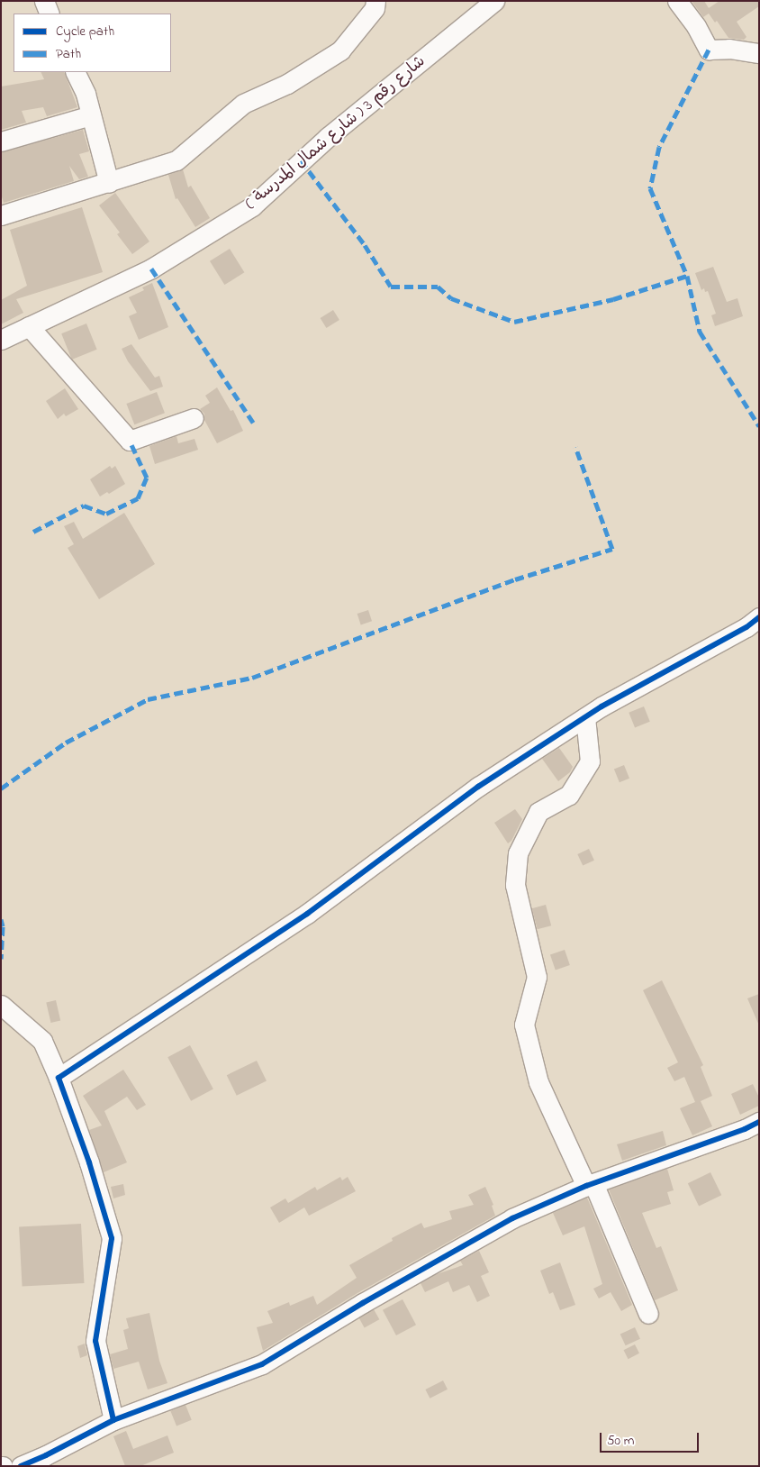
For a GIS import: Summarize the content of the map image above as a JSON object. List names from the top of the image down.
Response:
{
  "streets": {
    "street": ["شارع رقم 3 ( شارع شمال المدرسة )"]
  },
  "legend": ["Cycle path", "Path"],
  "scale_bar": "50 m"
}
